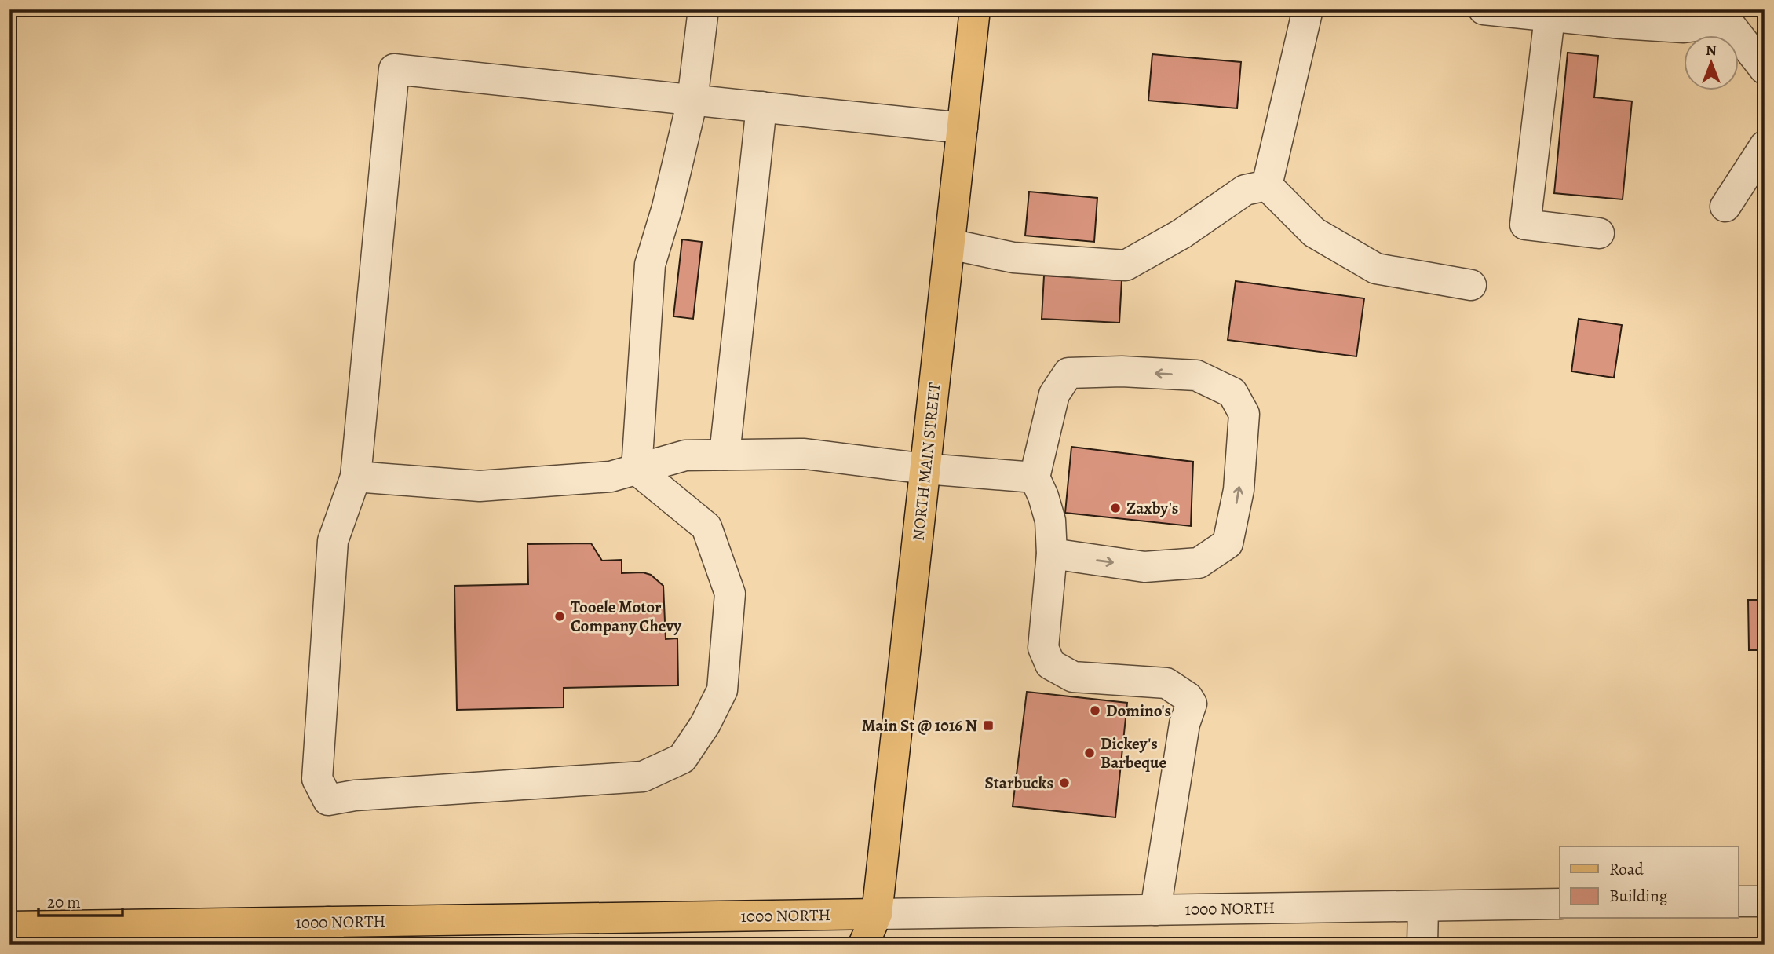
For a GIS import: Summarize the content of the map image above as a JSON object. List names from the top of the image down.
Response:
{
  "streets": {
    "main road": ["NORTH MAIN STREET", "1000 NORTH"]
  },
  "crossings": [
    ["NORTH MAIN STREET", "1000 NORTH"]
  ],
  "places": {
    "other": [
      "Zaxby's",
      "Tooele Motor Company Chevy",
      "Domino's",
      "Dickey's Barbeque",
      "Starbucks"
    ],
    "transit": ["Main St @ 1016 N"]
  },
  "legend": ["Road", "Building"],
  "scale_bar": "20 m",
  "north": "top"
}
